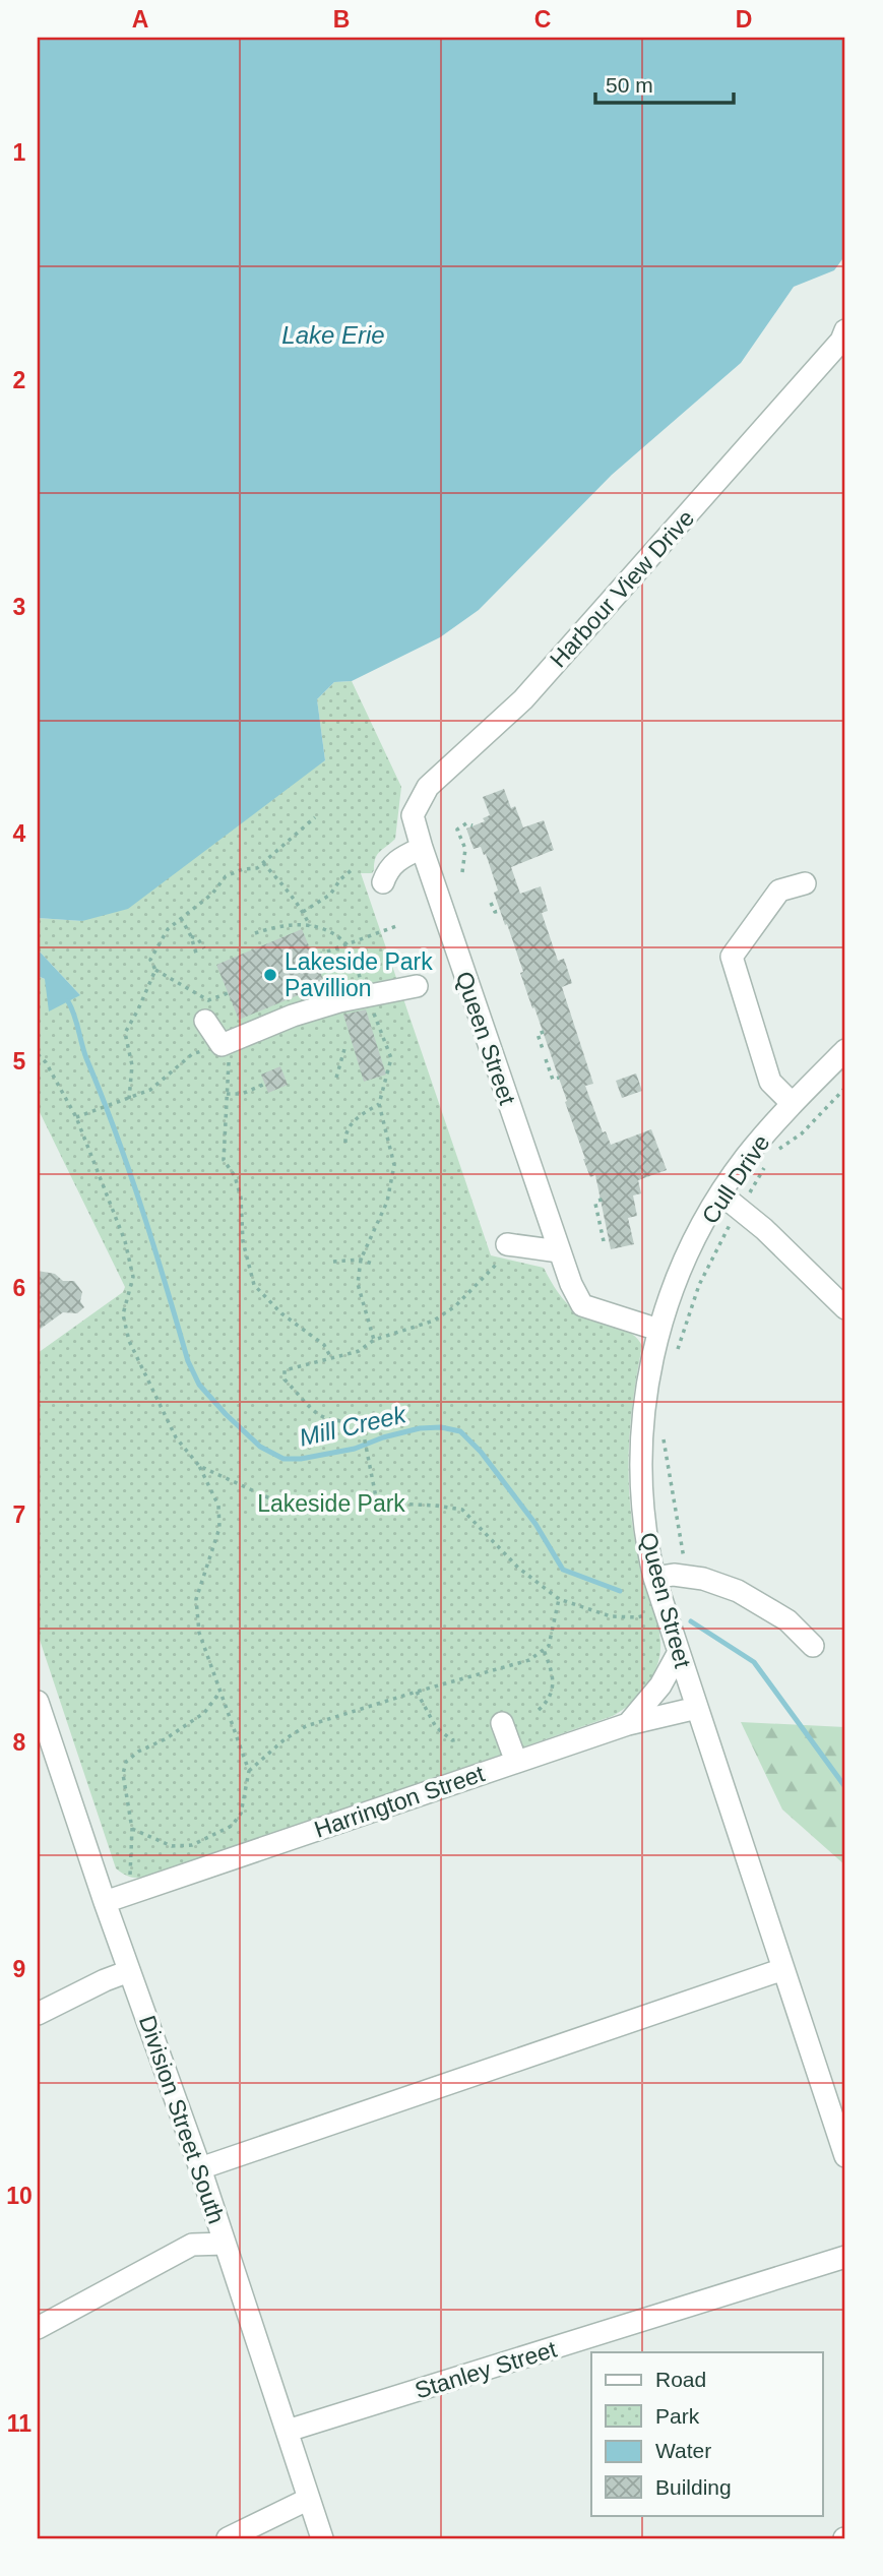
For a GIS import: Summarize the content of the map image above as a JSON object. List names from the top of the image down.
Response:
{
  "streets": {
    "street": [
      "Harbour View Drive",
      "Queen Street",
      "Cull Drive",
      "Harrington Street",
      "Division Street South",
      "Stanley Street"
    ]
  },
  "crossings": [
    ["Harbour View Drive", "Queen Street"],
    ["Queen Street", "Cull Drive"],
    ["Queen Street", "Harrington Street"],
    ["Harrington Street", "Division Street South"],
    ["Division Street South", "Stanley Street"]
  ],
  "water": ["Lake Erie", "Mill Creek"],
  "parks": ["Lakeside Park"],
  "places": ["Lakeside Park Pavillion"],
  "legend": [
    "Road",
    "Park",
    "Water",
    "Building"
  ],
  "scale_bar": "50 m",
  "grid": {
    "columns": [
      "A",
      "B",
      "C",
      "D"
    ],
    "rows": [
      "1",
      "2",
      "3",
      "4",
      "5",
      "6",
      "7",
      "8",
      "9",
      "10",
      "11"
    ]
  }
}
